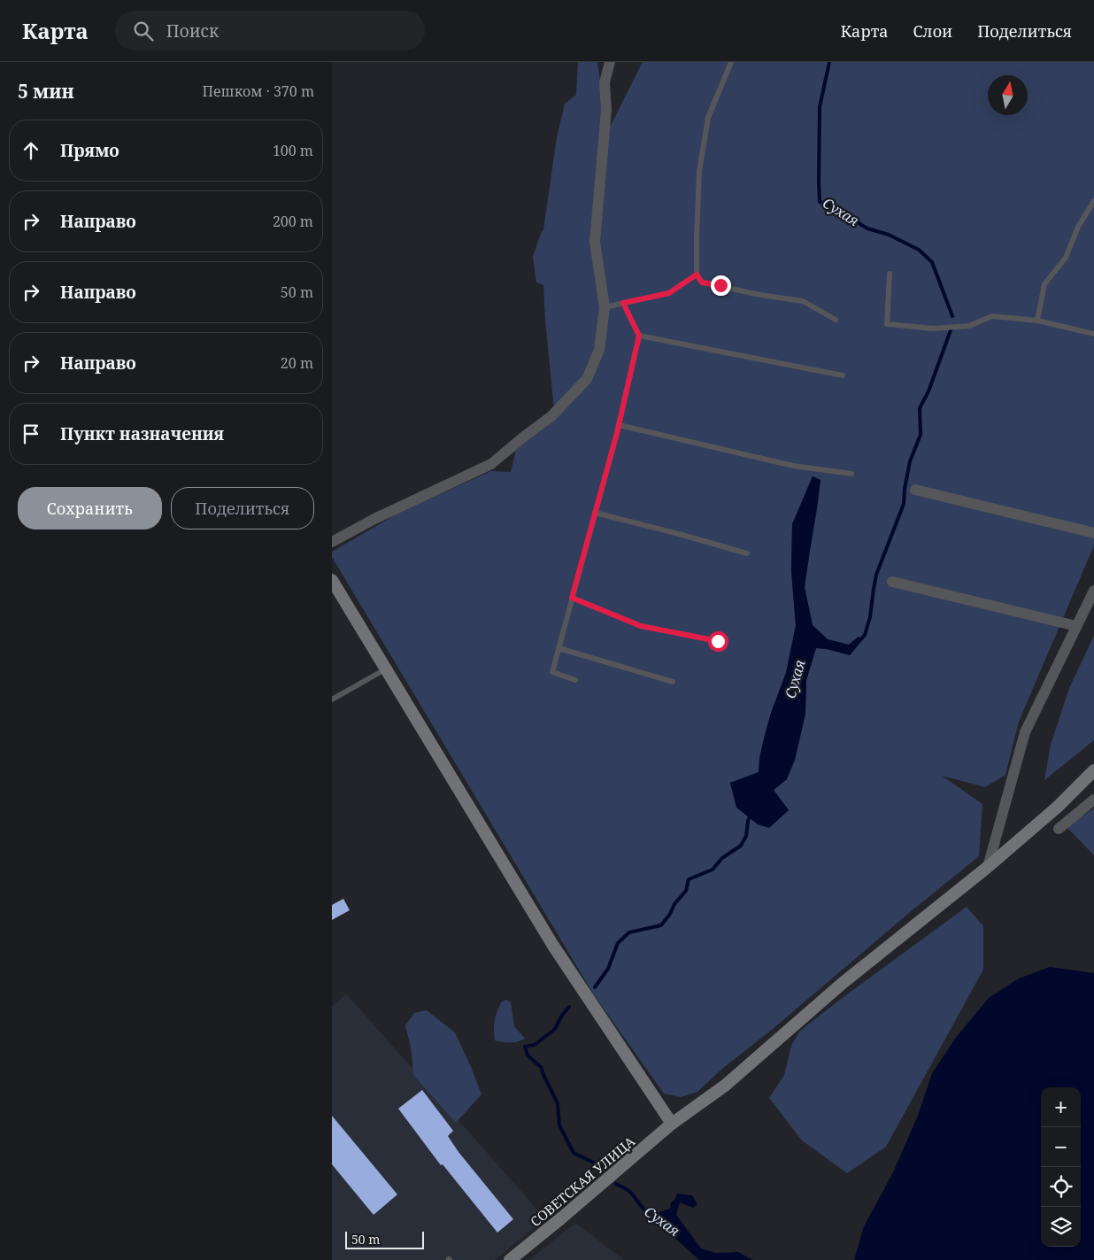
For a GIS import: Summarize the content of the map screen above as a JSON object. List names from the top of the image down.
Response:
{
  "streets": {
    "main road": ["СОВЕТСКАЯ УЛИЦА"]
  },
  "water": ["Сухая"],
  "scale_bar": "50 m",
  "north": "top",
  "page": {
    "header": "Карта",
    "search": "Поиск",
    "nav": ["Карта", "Слои", "Поделиться"],
    "heading": ["5 мин", "Пешком · 370 m"],
    "list": [
      ["Прямо", "100 m"],
      ["Направо", "200 m"],
      ["Направо", "50 m"],
      ["Направо", "20 m"],
      "Пункт назначения"
    ],
    "buttons": ["Сохранить", "Поделиться"],
    "map_buttons": ["+", "−"],
    "scale": "50 m"
  }
}
